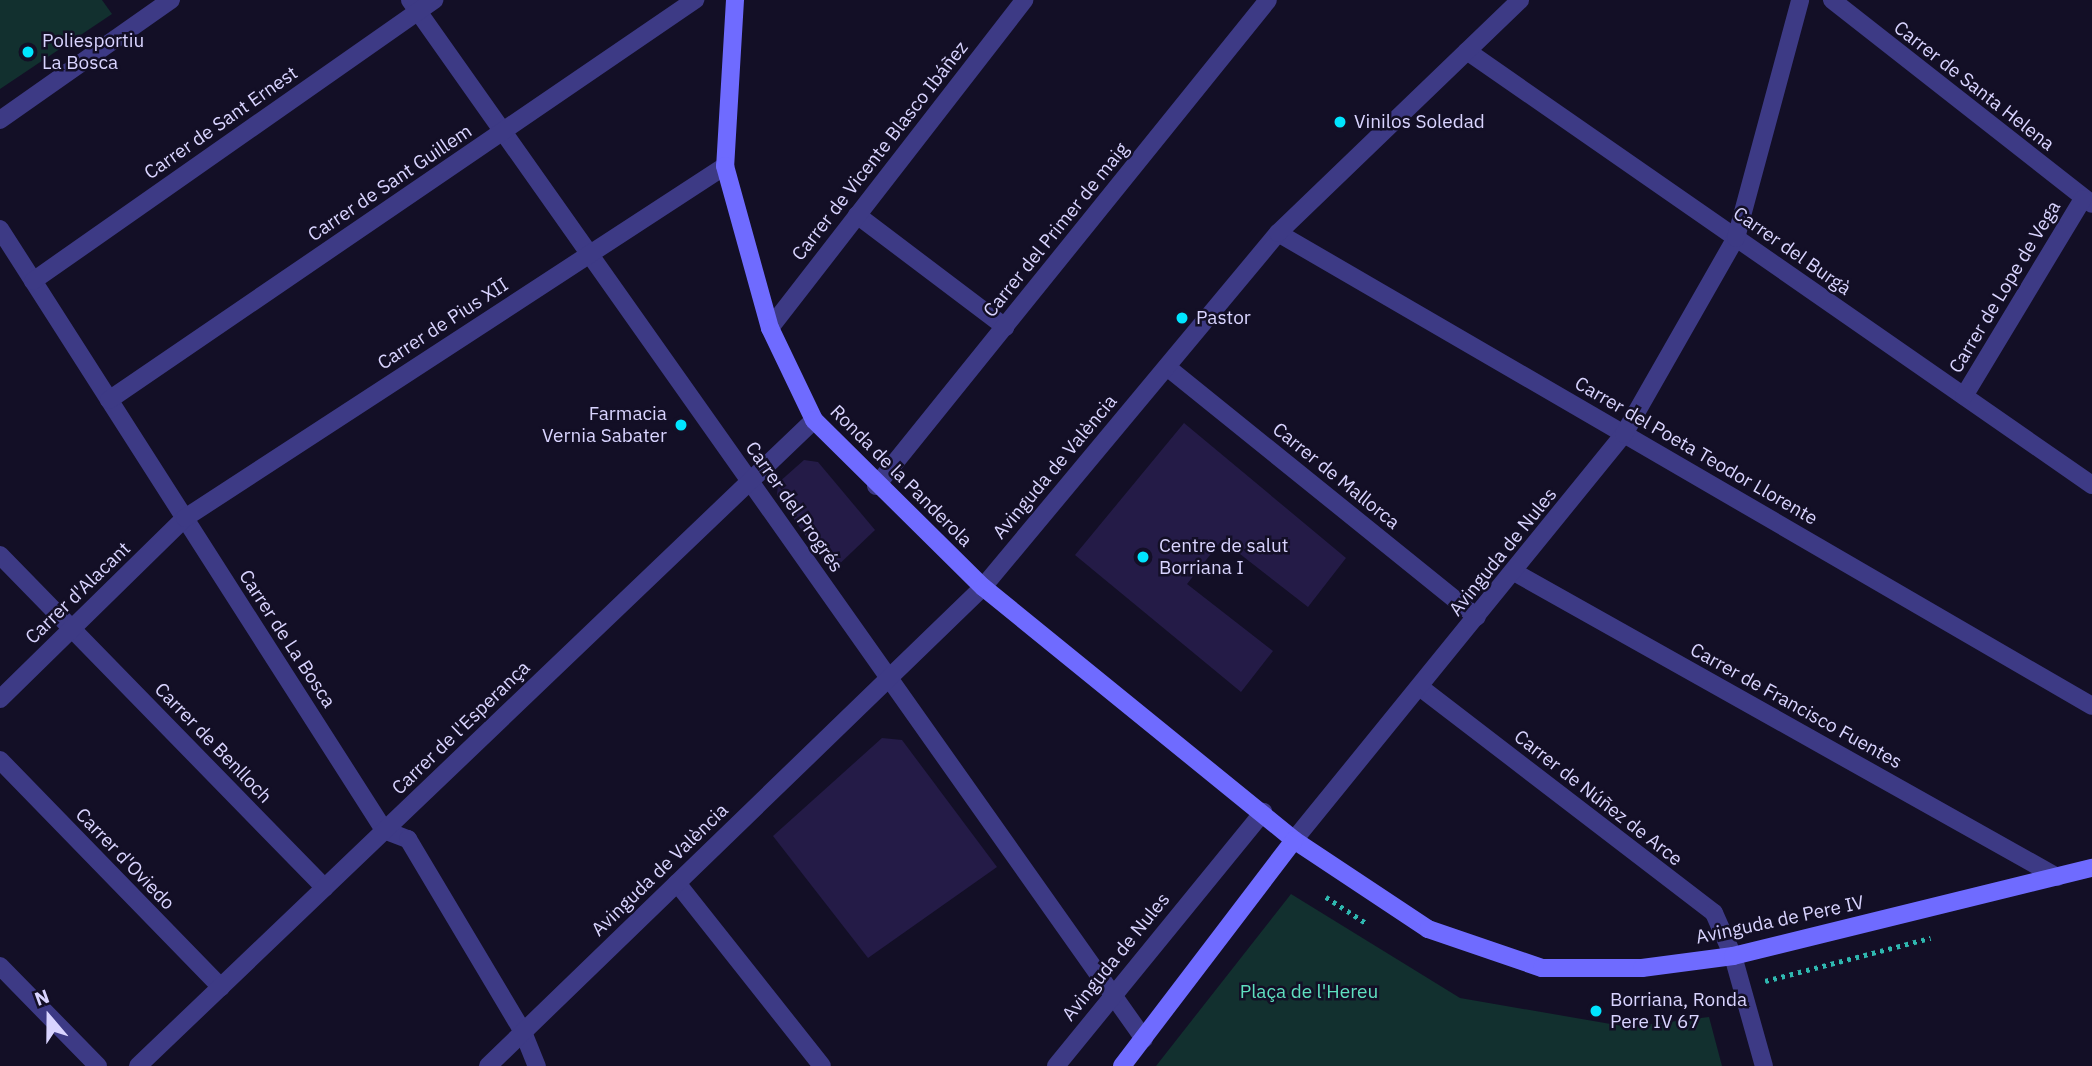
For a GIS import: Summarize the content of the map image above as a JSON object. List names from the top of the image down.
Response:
{
  "streets": {
    "street": [
      "Carrer de Santa Helena",
      "Carrer de Sant Ernest",
      "Carrer de Vicente Blasco Ibáñez",
      "Carrer de Sant Guillem",
      "Carrer del Primer de maig",
      "Carrer del Burgà",
      "Carrer de Lope de Vega",
      "Carrer de Pius XII",
      "Carrer del Poeta Teodor Llorente",
      "Avinguda de València",
      "Ronda de la Panderola",
      "Carrer de Mallorca",
      "Carrer del Progrés",
      "Avinguda de Nules",
      "Carrer d'Alacant",
      "Carrer de La Bosca",
      "Carrer de Francisco Fuentes",
      "Carrer de l'Esperança",
      "Carrer de Benlloch",
      "Carrer de Núñez de Arce",
      "Carrer d'Oviedo",
      "Avinguda de Pere IV"
    ]
  },
  "crossings": [
    ["Carrer de Santa Helena", "Carrer de Lope de Vega"],
    ["Carrer de Sant Ernest", "Carrer del Progrés"],
    ["Carrer de Sant Ernest", "Carrer de La Bosca"],
    ["Carrer de Vicente Blasco Ibáñez", "Ronda de la Panderola"],
    ["Carrer de Sant Guillem", "Carrer del Progrés"],
    ["Carrer de Sant Guillem", "Carrer de La Bosca"],
    ["Carrer del Primer de maig", "Ronda de la Panderola"],
    ["Carrer del Burgà", "Carrer de Lope de Vega"],
    ["Carrer del Burgà", "Avinguda de València"],
    ["Carrer del Burgà", "Avinguda de Nules"],
    ["Carrer de Pius XII", "Ronda de la Panderola"],
    ["Carrer de Pius XII", "Carrer del Progrés"],
    ["Carrer de Pius XII", "Carrer d'Alacant"],
    ["Carrer de Pius XII", "Carrer de La Bosca"],
    ["Carrer del Poeta Teodor Llorente", "Avinguda de València"],
    ["Carrer del Poeta Teodor Llorente", "Avinguda de Nules"],
    ["Avinguda de València", "Ronda de la Panderola"],
    ["Avinguda de València", "Carrer de Mallorca"],
    ["Avinguda de València", "Carrer del Progrés"],
    ["Avinguda de València", "Carrer de La Bosca"],
    ["Ronda de la Panderola", "Avinguda de Nules"],
    ["Ronda de la Panderola", "Carrer de l'Esperança"],
    ["Ronda de la Panderola", "Avinguda de Pere IV"],
    ["Carrer de Mallorca", "Avinguda de Nules"],
    ["Carrer del Progrés", "Avinguda de Nules"],
    ["Carrer del Progrés", "Carrer de l'Esperança"],
    ["Avinguda de Nules", "Carrer de Francisco Fuentes"],
    ["Avinguda de Nules", "Carrer de Núñez de Arce"],
    ["Avinguda de Nules", "Avinguda de Pere IV"],
    ["Carrer d'Alacant", "Carrer de La Bosca"],
    ["Carrer d'Alacant", "Carrer de Benlloch"],
    ["Carrer de La Bosca", "Carrer de l'Esperança"],
    ["Carrer de Francisco Fuentes", "Avinguda de Pere IV"],
    ["Carrer de l'Esperança", "Carrer de Benlloch"],
    ["Carrer de l'Esperança", "Carrer d'Oviedo"],
    ["Carrer de Núñez de Arce", "Avinguda de Pere IV"]
  ],
  "parks": ["Plaça de l'Hereu"],
  "places": [
    "Poliesportiu La Bosca",
    "Vinilos Soledad",
    "Pastor",
    "Farmacia Vernia Sabater",
    "Centre de salut Borriana I",
    "Borriana, Ronda Pere IV 67"
  ],
  "north": "top"
}
